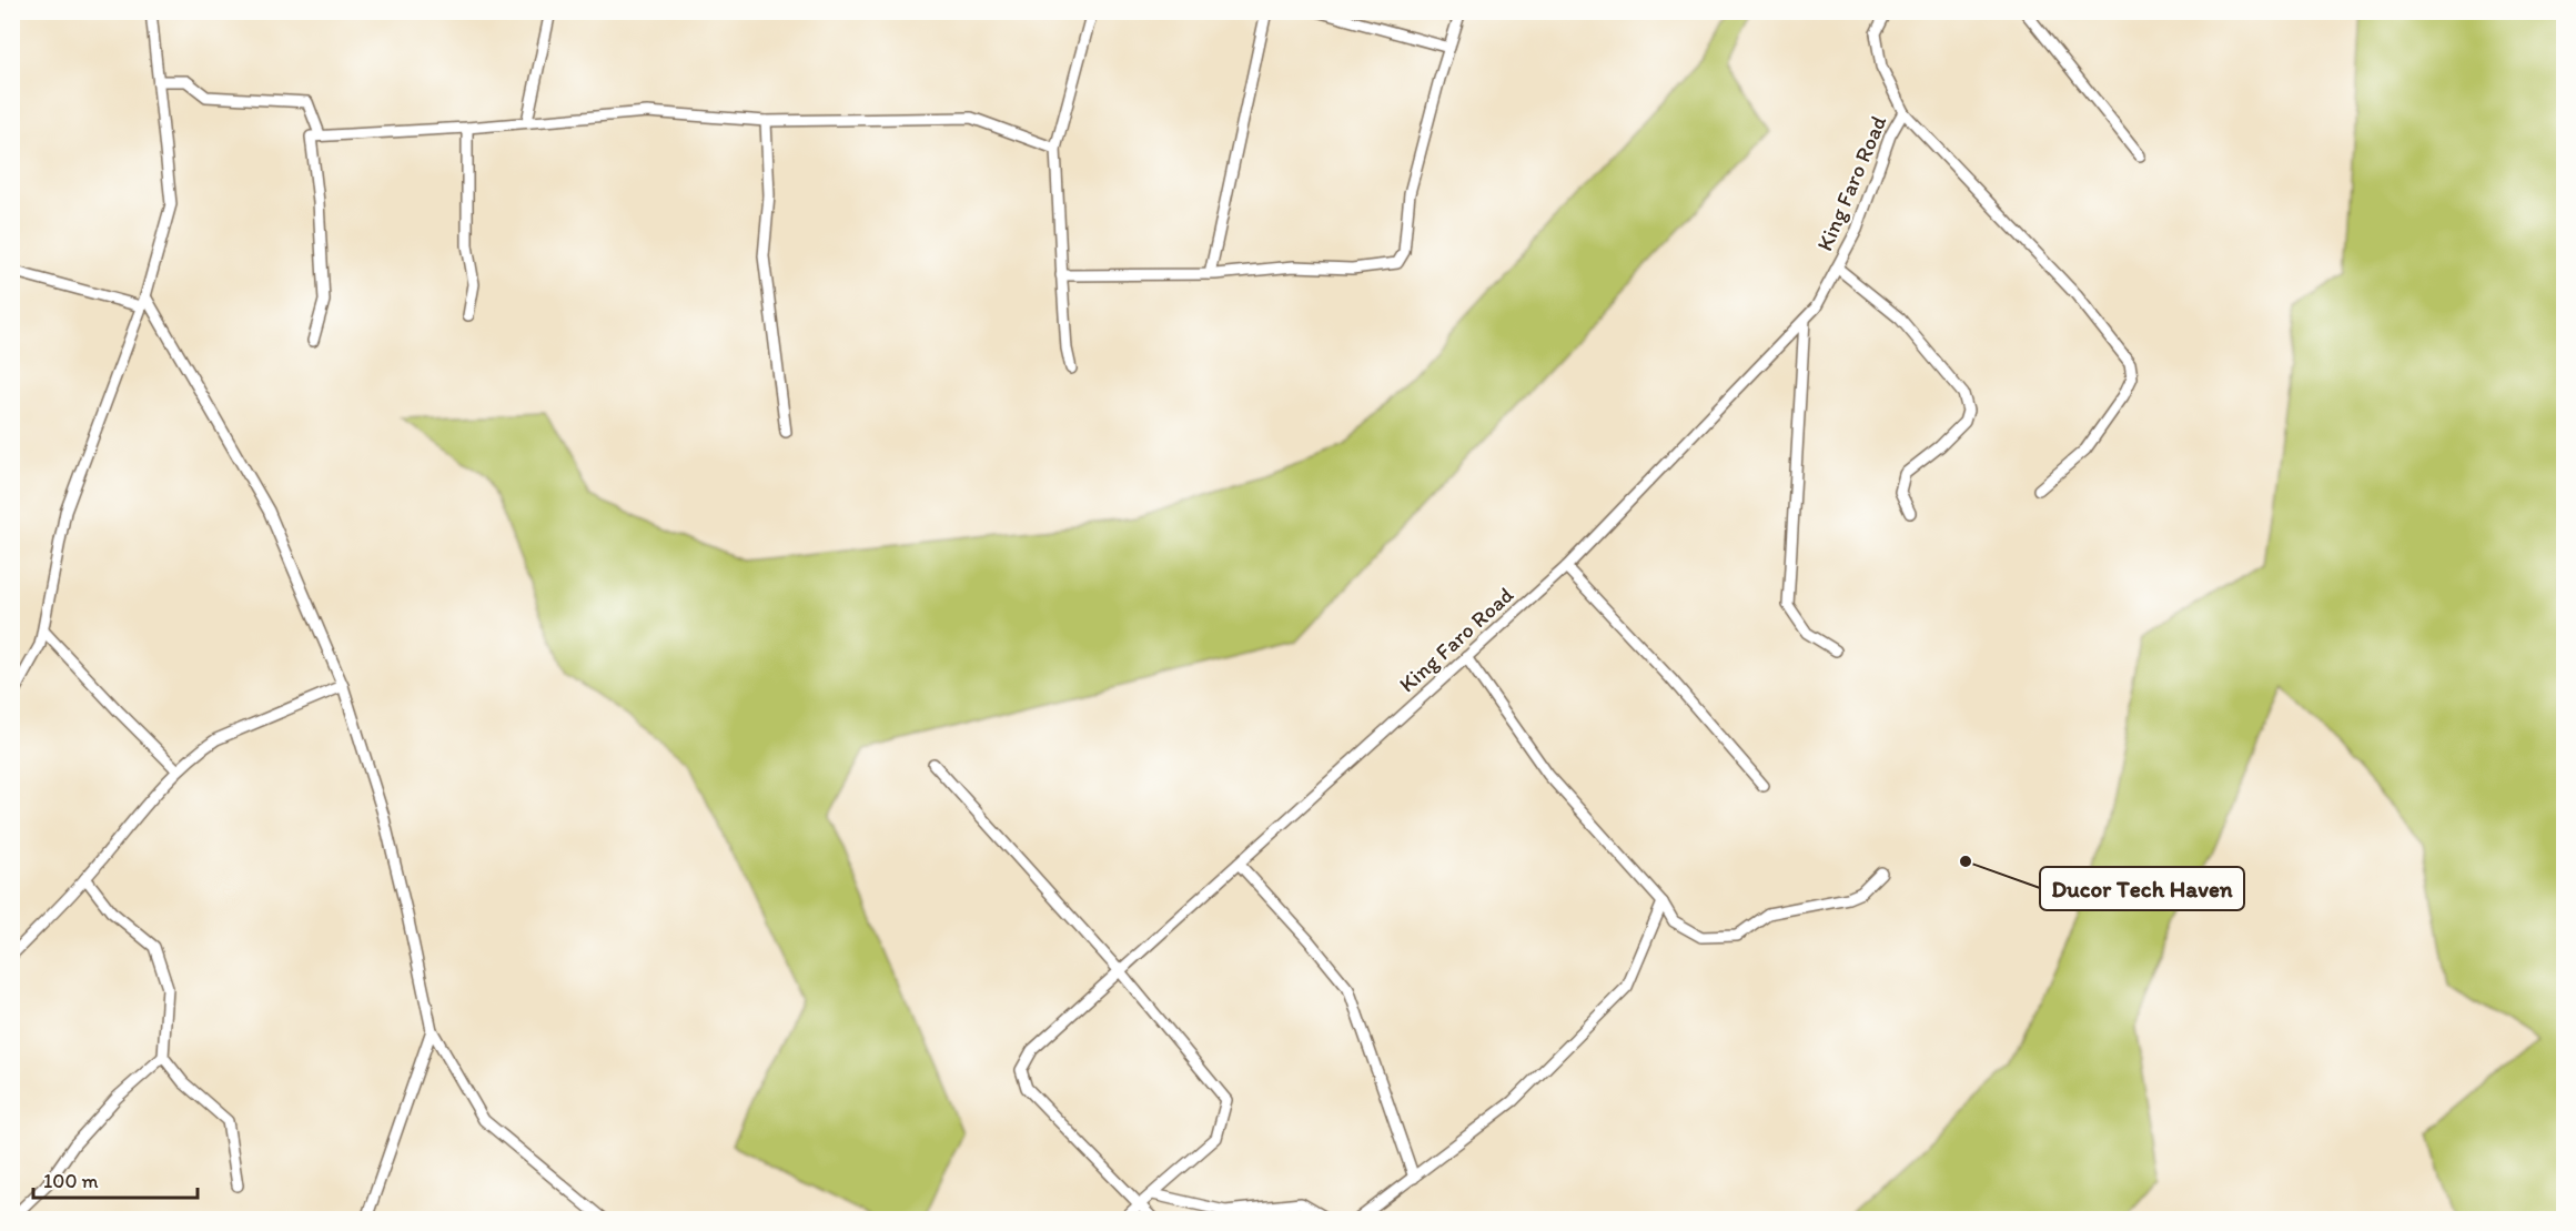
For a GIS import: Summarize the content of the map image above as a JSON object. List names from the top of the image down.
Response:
{
  "streets": {
    "street": ["King Faro Road"]
  },
  "places": ["Ducor Tech Haven"],
  "scale_bar": "100 m"
}
